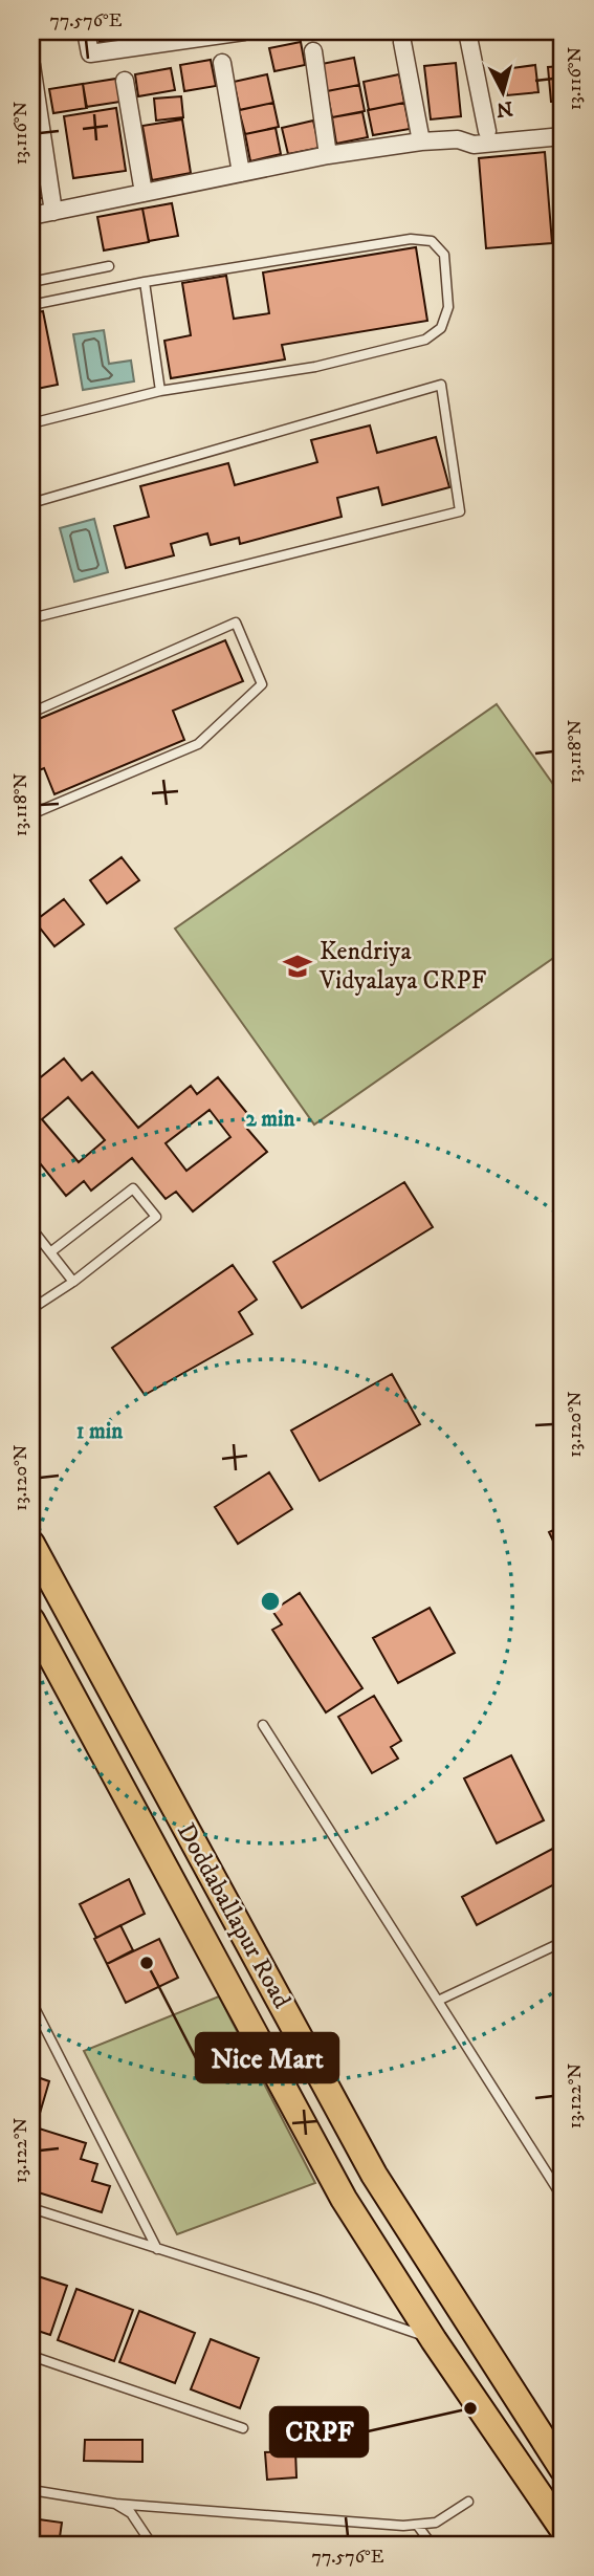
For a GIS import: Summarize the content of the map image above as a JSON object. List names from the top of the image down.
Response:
{
  "streets": {
    "main road": ["Doddaballapur Road"]
  },
  "places": {
    "school or university": ["Kendriya Vidyalaya CRPF"],
    "other": ["Nice Mart", "CRPF"]
  },
  "north": "bottom",
  "coordinates": [
    "77.576°E",
    "13.116°N",
    "13.118°N",
    "13.120°N",
    "13.122°N"
  ],
  "rings": ["2 min", "1 min"]
}
